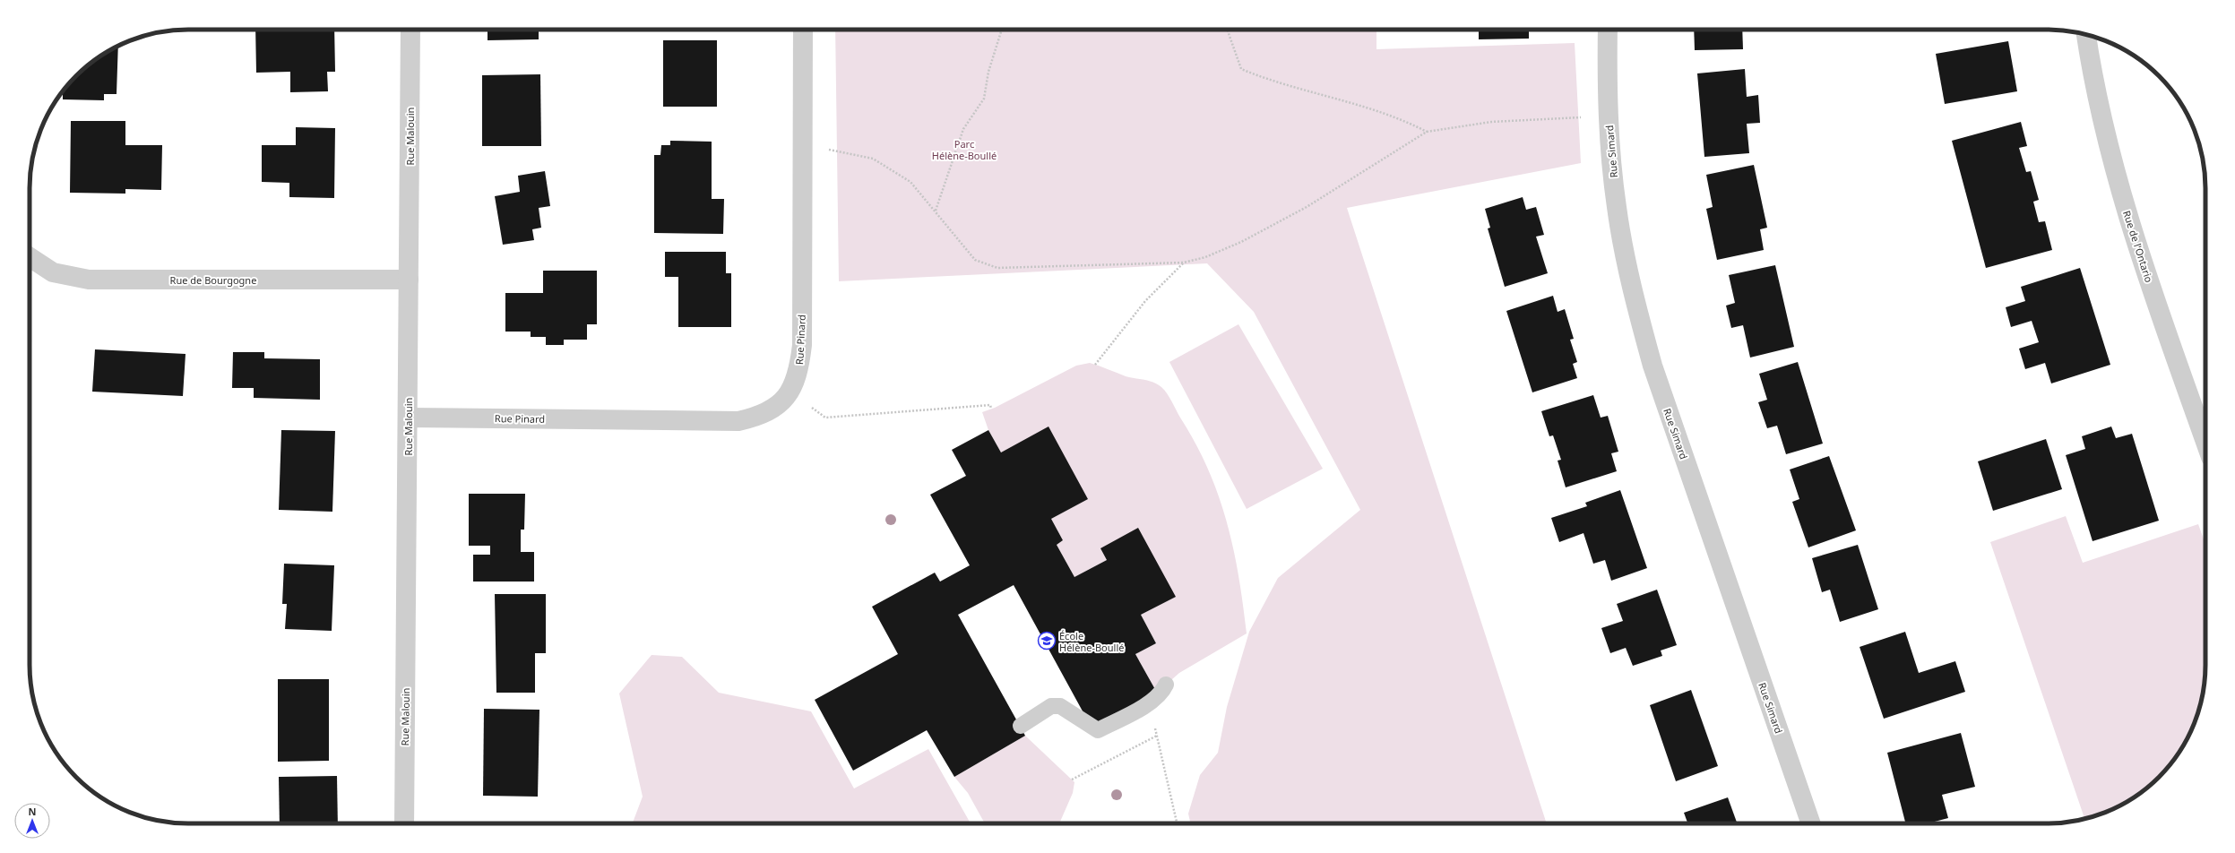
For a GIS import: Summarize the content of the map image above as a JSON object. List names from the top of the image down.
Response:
{
  "streets": {
    "street": [
      "Rue Malouin",
      "Rue Simard",
      "Rue de l'Ontario",
      "Rue de Bourgogne",
      "Rue Pinard"
    ]
  },
  "crossings": [
    ["Rue Malouin", "Rue de Bourgogne"],
    ["Rue Malouin", "Rue Pinard"]
  ],
  "parks": ["Parc Hélène-Boullé"],
  "places": {
    "school or university": ["École Hélène-Boullé"]
  },
  "north": "top"
}
